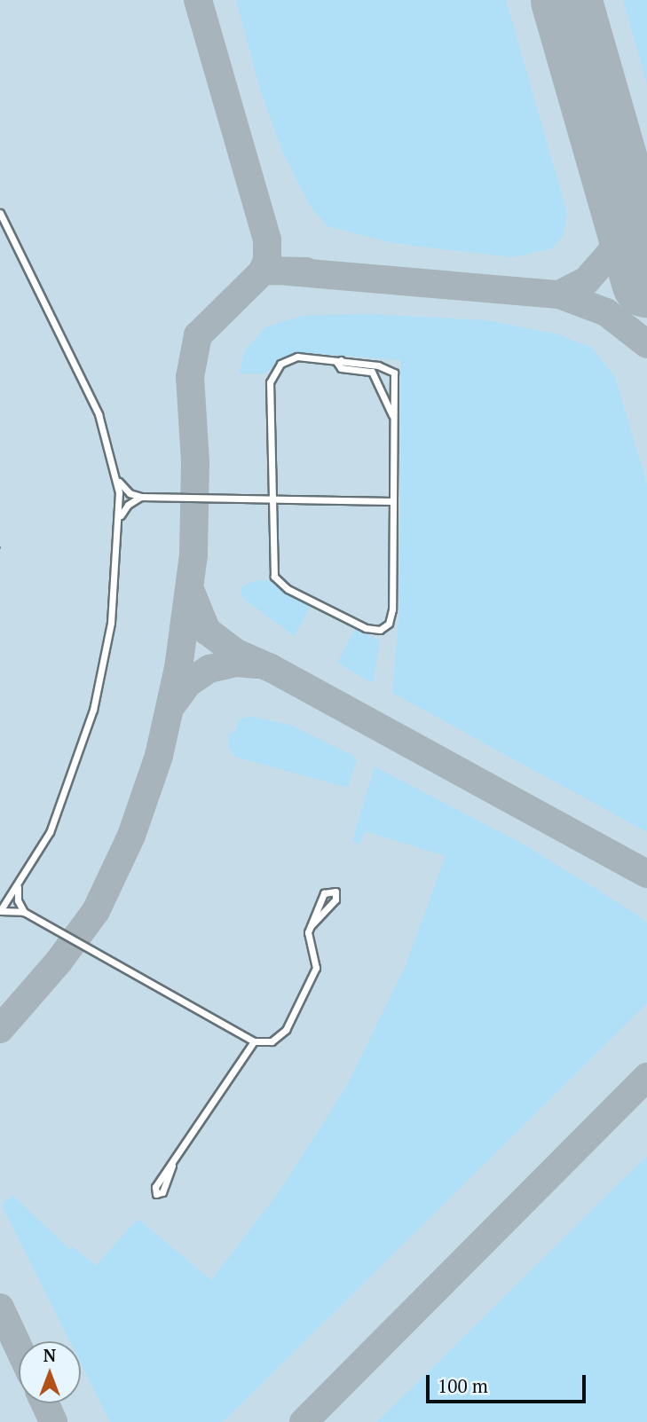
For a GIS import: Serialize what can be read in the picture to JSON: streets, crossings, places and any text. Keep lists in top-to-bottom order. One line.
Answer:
{"scale_bar":"100 m","north":"top"}
